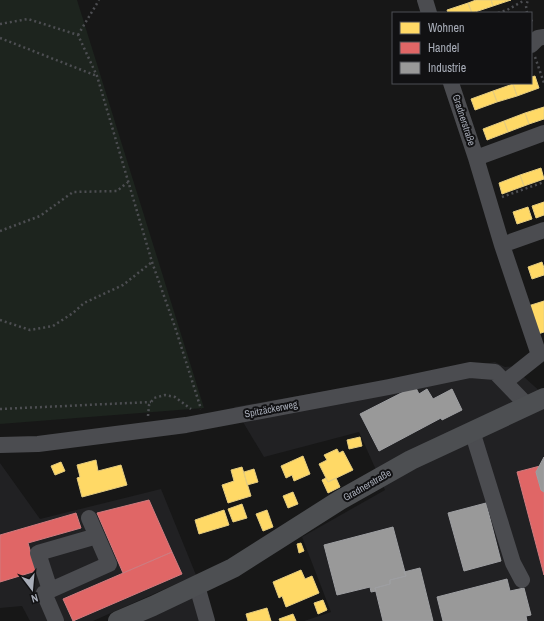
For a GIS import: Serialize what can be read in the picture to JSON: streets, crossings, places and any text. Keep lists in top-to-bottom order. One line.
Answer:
{"streets":{"main road":["Gradnerstraße"],"street":["Spitzäckerweg"]},"crossings":[["Gradnerstraße","Spitzäckerweg"]],"legend":["Wohnen","Handel","Industrie"],"north":"bottom"}
